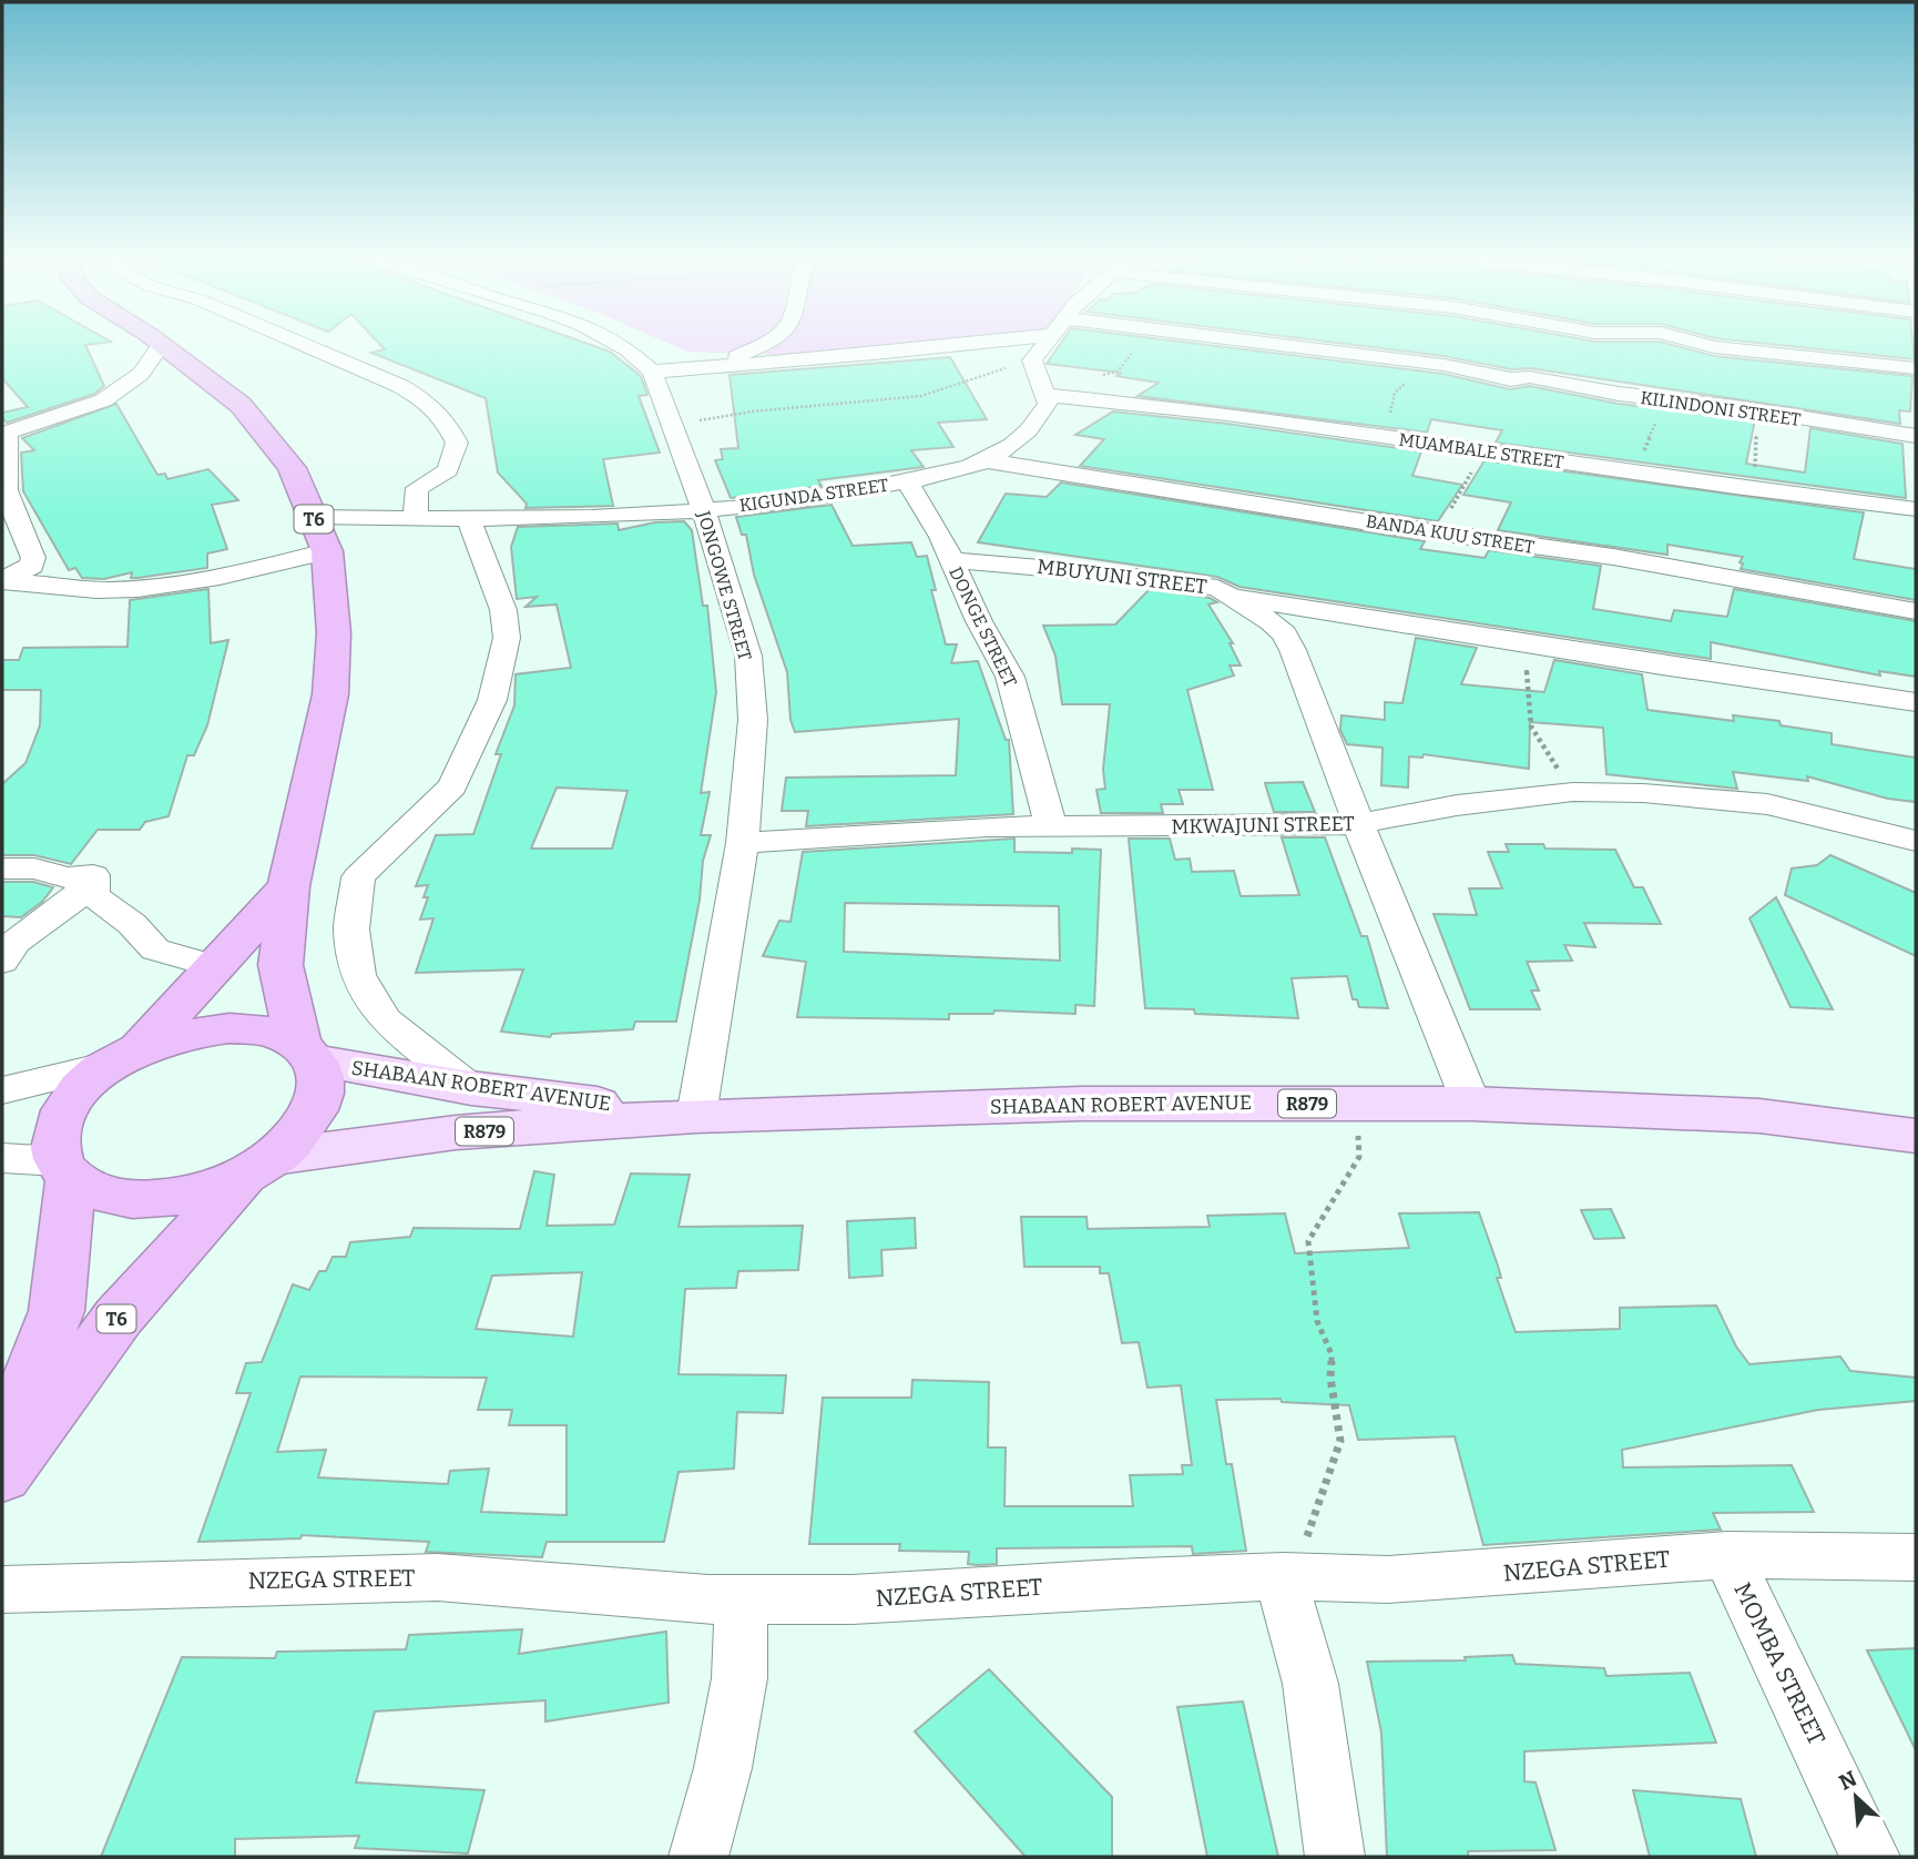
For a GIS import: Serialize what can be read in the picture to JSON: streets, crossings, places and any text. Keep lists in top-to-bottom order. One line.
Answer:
{"streets":{"highway":["T6"],"main road":["SHABAAN ROBERT AVENUE","R879"],"street":["KILINDONI STREET","MUAMBALE STREET","KIGUNDA STREET","BANDA KUU STREET","MBUYUNI STREET","JONGOWE STREET","DONGE STREET","MKWAJUNI STREET","NZEGA STREET","MOMBA STREET"]},"crossings":[["KILINDONI STREET","JONGOWE STREET"],["MUAMBALE STREET","KIGUNDA STREET"],["KIGUNDA STREET","T6"],["KIGUNDA STREET","BANDA KUU STREET"],["KIGUNDA STREET","JONGOWE STREET"],["KIGUNDA STREET","DONGE STREET"],["T6","SHABAAN ROBERT AVENUE"],["MBUYUNI STREET","DONGE STREET"],["MBUYUNI STREET","MKWAJUNI STREET"],["MBUYUNI STREET","SHABAAN ROBERT AVENUE"],["JONGOWE STREET","MKWAJUNI STREET"],["JONGOWE STREET","SHABAAN ROBERT AVENUE"],["DONGE STREET","MKWAJUNI STREET"],["NZEGA STREET","MOMBA STREET"]],"north":"top left"}
